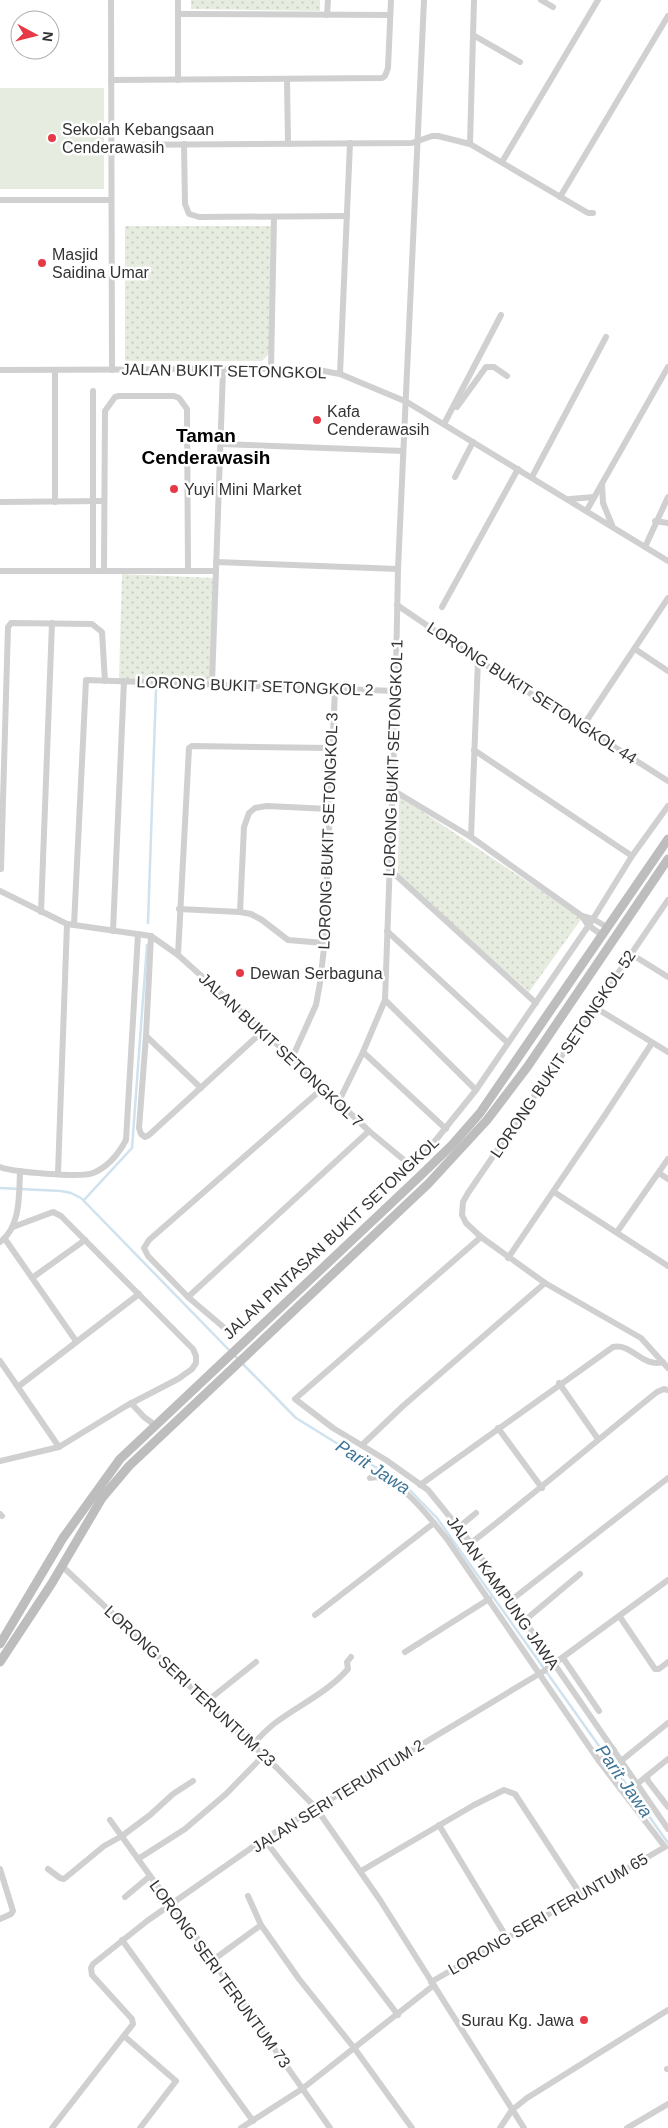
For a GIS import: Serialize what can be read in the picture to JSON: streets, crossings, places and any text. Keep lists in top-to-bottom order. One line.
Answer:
{"streets":{"main road":["JALAN PINTASAN BUKIT SETONGKOL"],"street":["JALAN BUKIT SETONGKOL","LORONG BUKIT SETONGKOL 2","LORONG BUKIT SETONGKOL 44","LORONG BUKIT SETONGKOL 1","LORONG BUKIT SETONGKOL 3","JALAN BUKIT SETONGKOL 7","LORONG BUKIT SETONGKOL 52","JALAN KAMPUNG JAWA","LORONG SERI TERUNTUM 23","JALAN SERI TERUNTUM 2","LORONG SERI TERUNTUM 65","LORONG SERI TERUNTUM 73"]},"crossings":[["JALAN BUKIT SETONGKOL","LORONG BUKIT SETONGKOL 1"],["LORONG BUKIT SETONGKOL 2","LORONG BUKIT SETONGKOL 1"],["LORONG BUKIT SETONGKOL 2","LORONG BUKIT SETONGKOL 3"],["LORONG BUKIT SETONGKOL 44","LORONG BUKIT SETONGKOL 1"],["LORONG BUKIT SETONGKOL 1","JALAN BUKIT SETONGKOL 7"],["LORONG BUKIT SETONGKOL 3","JALAN BUKIT SETONGKOL 7"],["LORONG BUKIT SETONGKOL 52","JALAN KAMPUNG JAWA"],["JALAN PINTASAN BUKIT SETONGKOL","LORONG SERI TERUNTUM 23"],["JALAN KAMPUNG JAWA","JALAN SERI TERUNTUM 2"],["JALAN KAMPUNG JAWA","LORONG SERI TERUNTUM 65"],["LORONG SERI TERUNTUM 23","JALAN SERI TERUNTUM 2"],["LORONG SERI TERUNTUM 23","LORONG SERI TERUNTUM 65"],["JALAN SERI TERUNTUM 2","LORONG SERI TERUNTUM 73"],["LORONG SERI TERUNTUM 65","LORONG SERI TERUNTUM 73"]],"districts":["Taman Cenderawasih"],"water":["Parit Jawa"],"places":["Sekolah Kebangsaan Cenderawasih","Masjid Saidina Umar","Kafa Cenderawasih","Yuyi Mini Market","Dewan Serbaguna","Surau Kg. Jawa"],"north":"right"}
